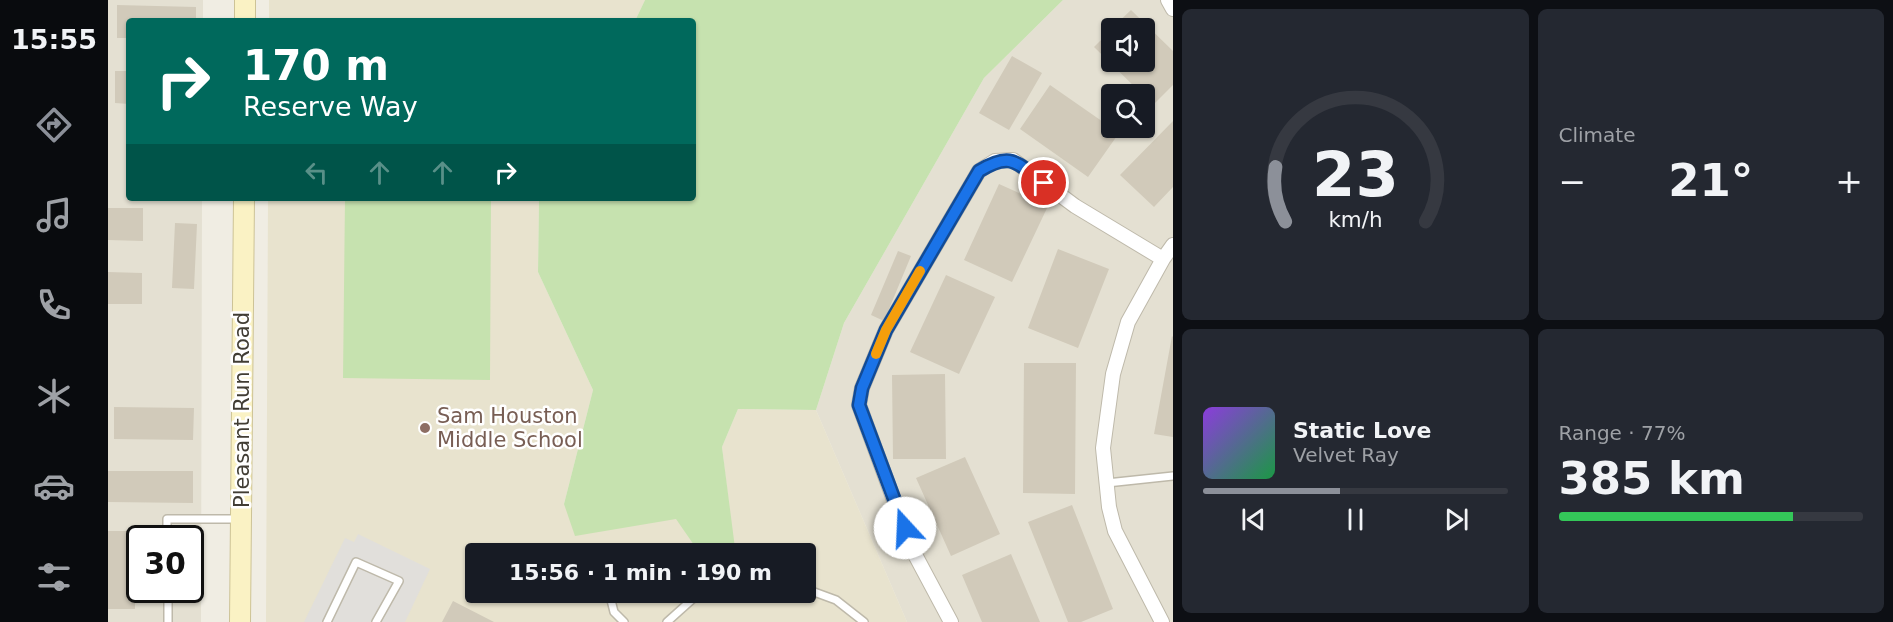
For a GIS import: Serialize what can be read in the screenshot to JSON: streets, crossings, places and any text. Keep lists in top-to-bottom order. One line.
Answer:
{"streets":{"street":["Pleasant Run Road"]},"places":["Sam Houston Middle School"],"page":{"tabs":"15:55","tile":["Climate",["Range · 77%","385 km"]],"turn":["170 m","Reserve Way"],"heat":["−","21°","+"],"song":["Static Love","Velvet Ray"],"limit":"30","trip":"15:56 · 1 min · 190 m","gauge":["23","km/h"]}}
